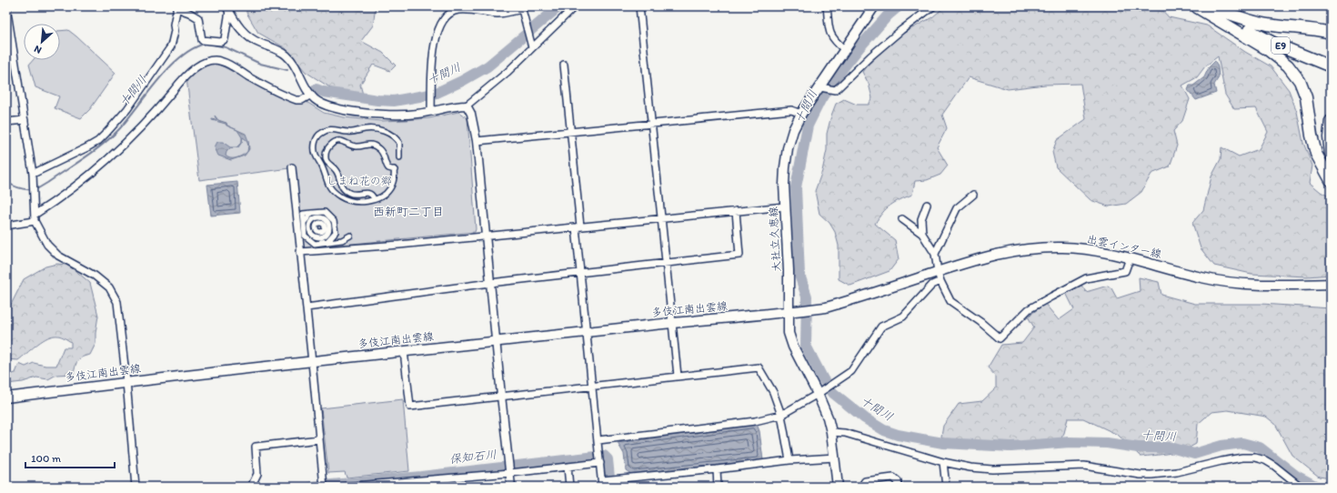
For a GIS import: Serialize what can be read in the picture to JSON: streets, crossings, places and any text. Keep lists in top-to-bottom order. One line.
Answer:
{"streets":{"highway":["E9"],"main road":["大社立久恵線","出雲インター線","多伎江南出雲線"]},"crossings":[["大社立久恵線","出雲インター線"],["大社立久恵線","多伎江南出雲線"],["出雲インター線","多伎江南出雲線"]],"districts":["西新町二丁目"],"water":["十間川","保知石川"],"parks":["しまね花の郷"],"scale_bar":"100 m","north":"bottom left"}
